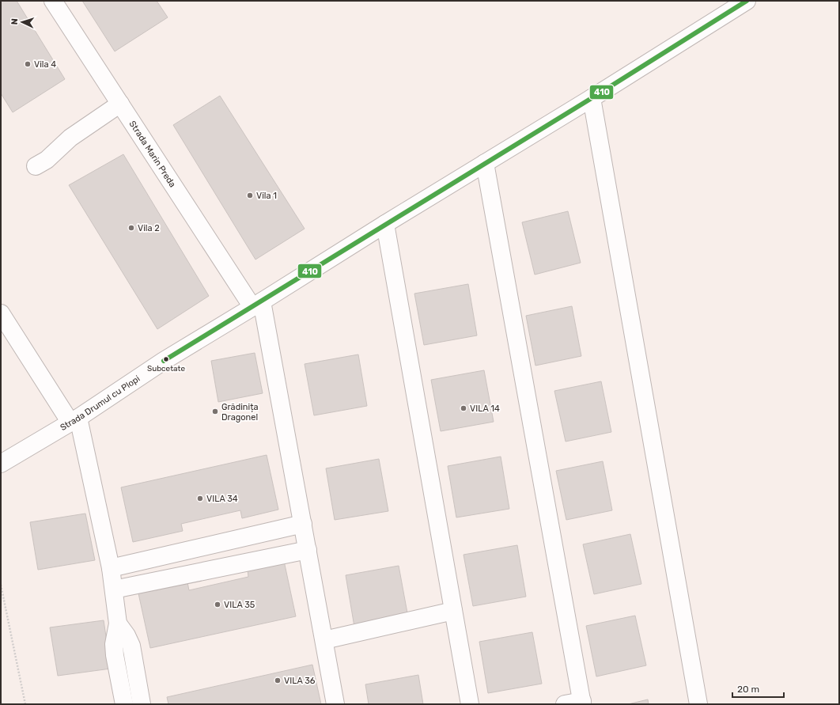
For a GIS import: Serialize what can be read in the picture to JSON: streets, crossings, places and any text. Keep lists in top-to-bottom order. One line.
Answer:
{"streets":{"street":["Strada Marin Preda","Strada Drumul cu Plopi"]},"crossings":[["Strada Marin Preda","Strada Drumul cu Plopi"]],"places":["Vila 4","Vila 1","Vila 2","Subcetate","VILA 14","Grădinița Dragonel","VILA 34","VILA 35","VILA 36"],"lines":["transit line 410"],"scale_bar":"20 m","north":"left"}
